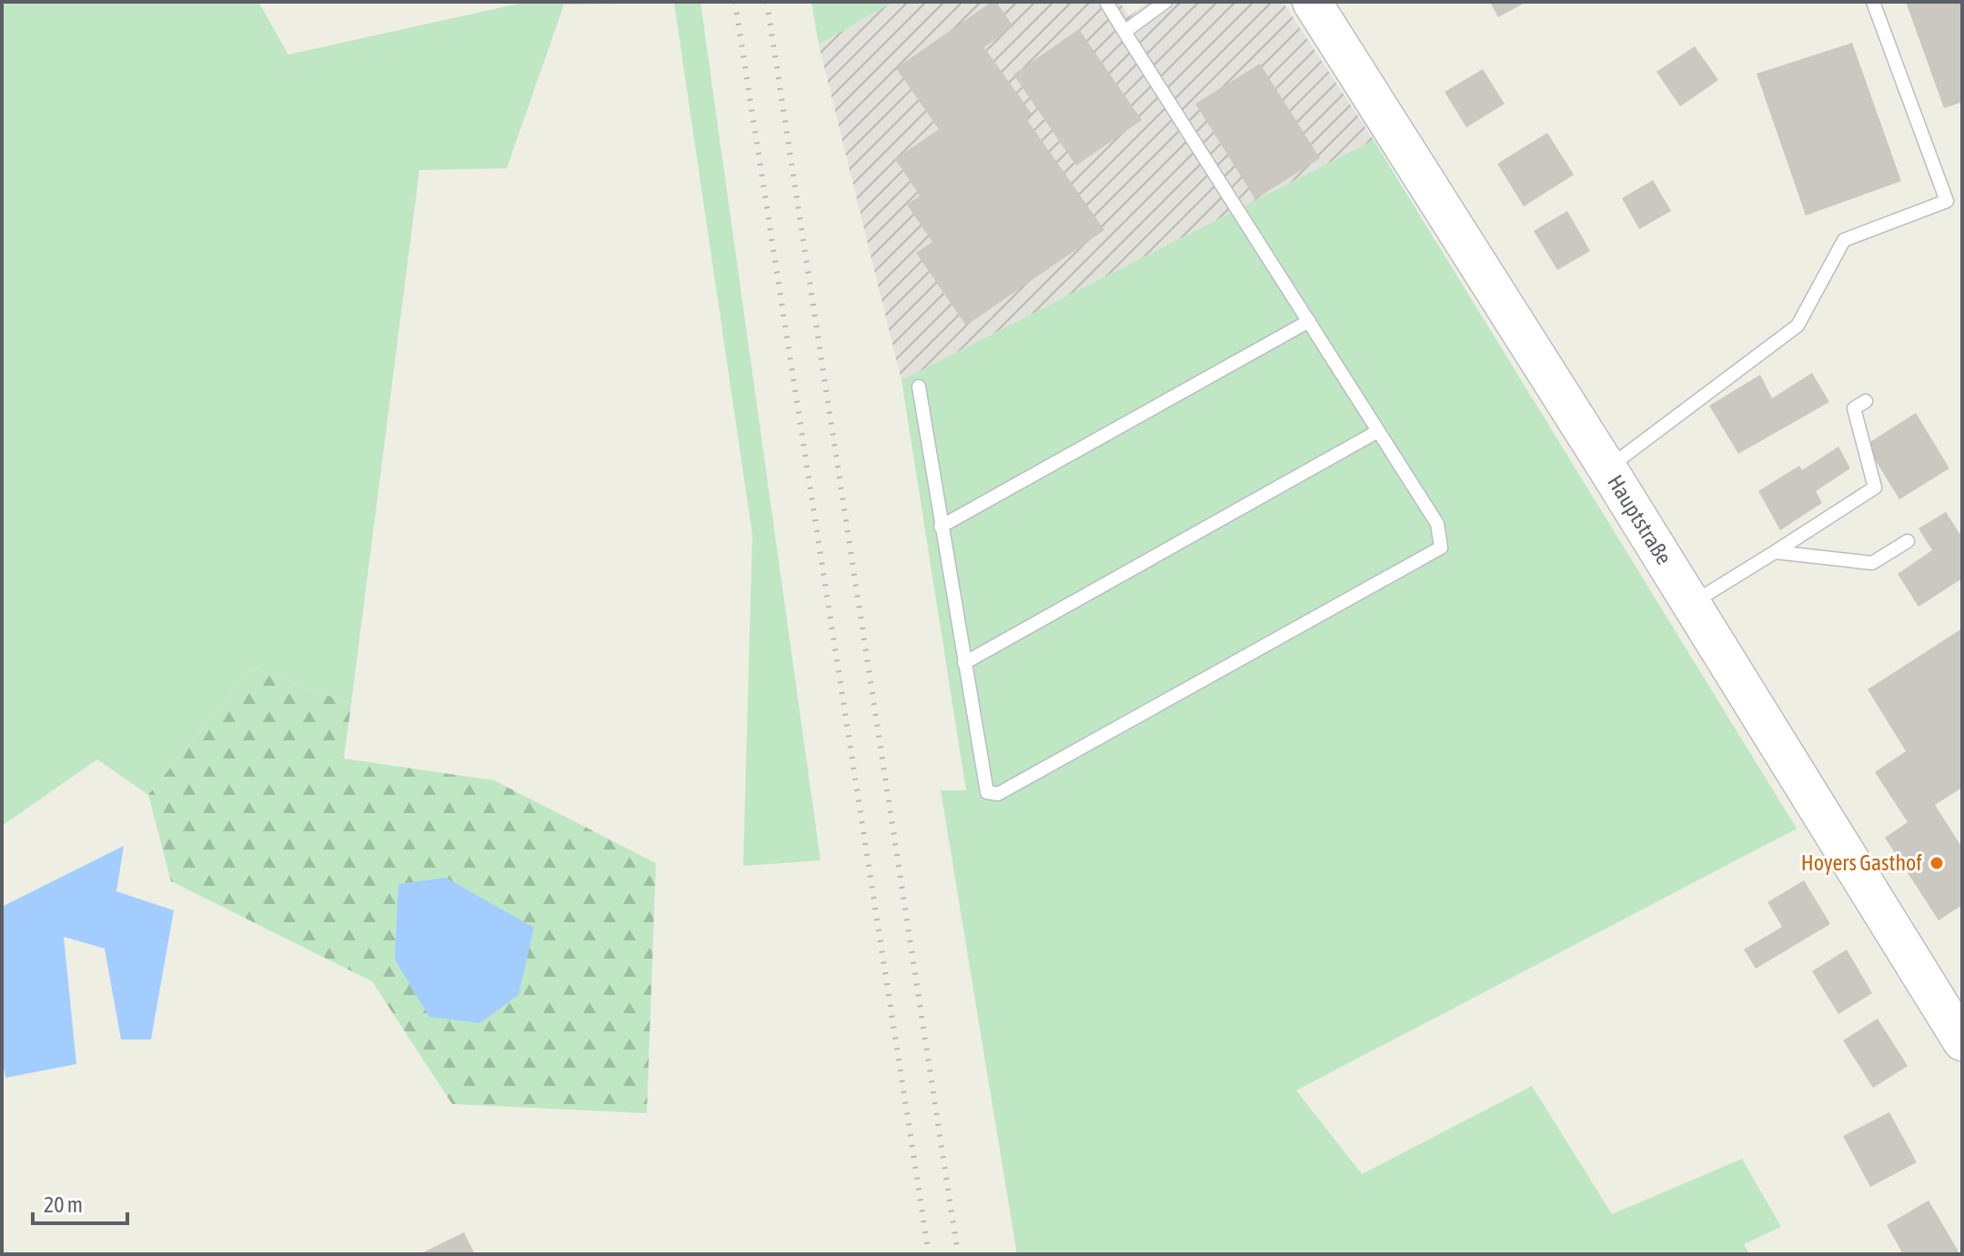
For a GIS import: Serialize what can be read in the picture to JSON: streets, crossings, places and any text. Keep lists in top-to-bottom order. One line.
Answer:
{"streets":{"main road":["Hauptstraße"]},"places":["Hoyers Gasthof"],"scale_bar":"20 m"}
